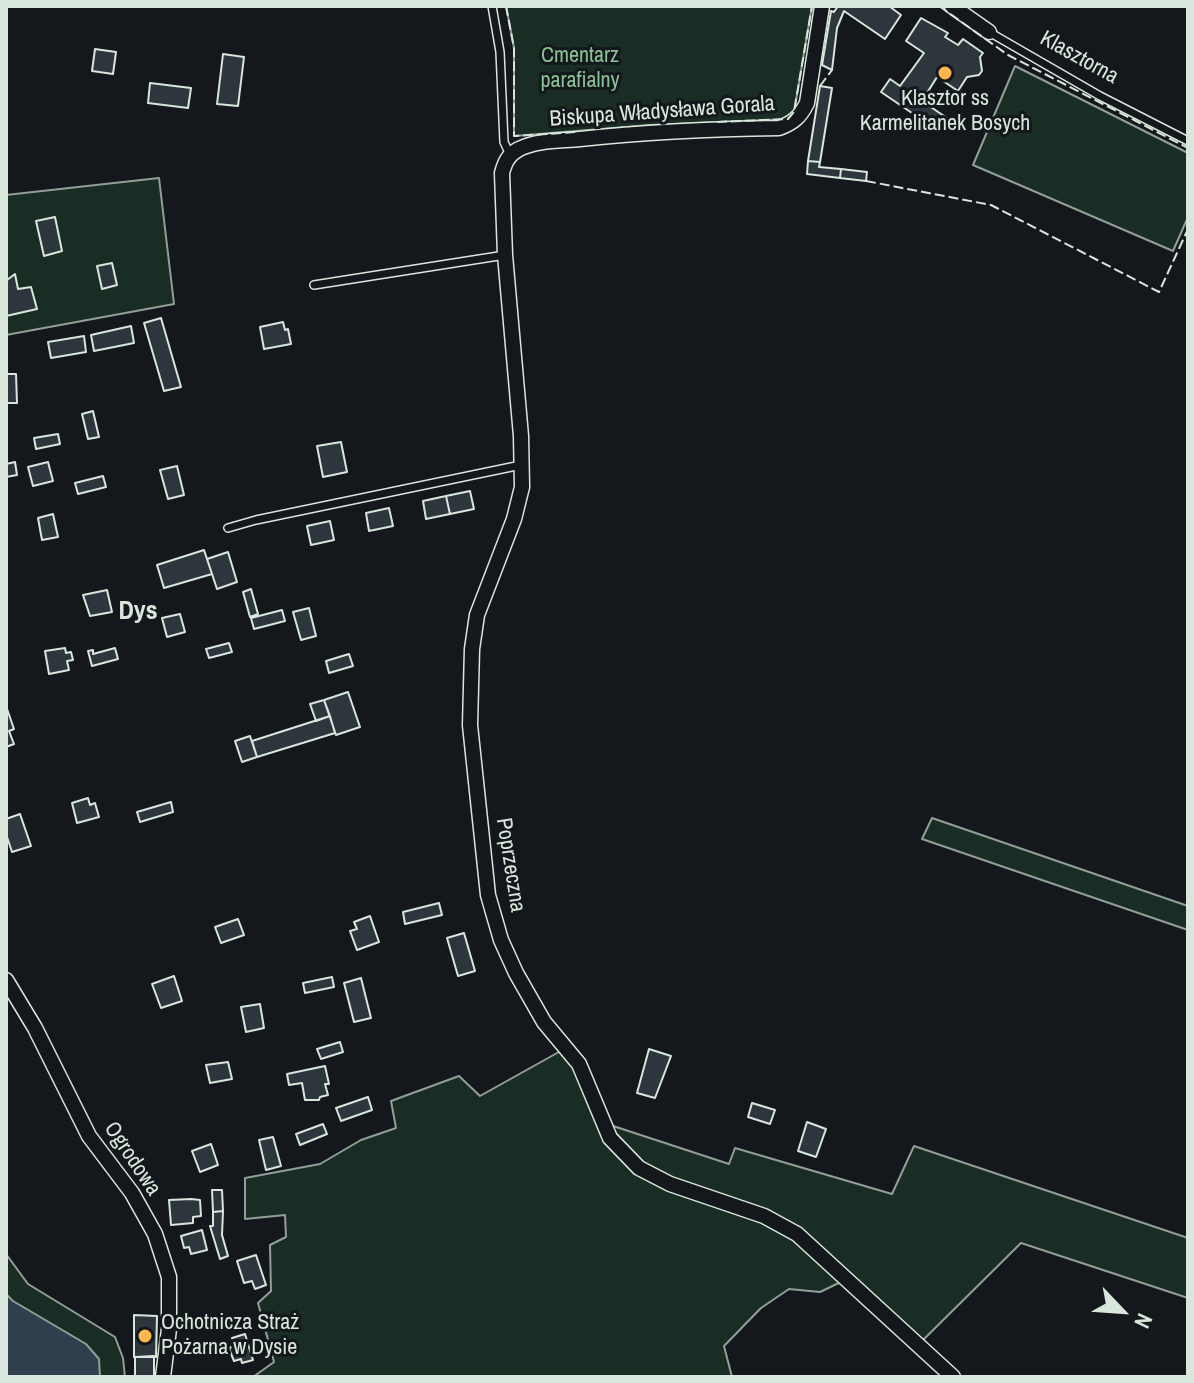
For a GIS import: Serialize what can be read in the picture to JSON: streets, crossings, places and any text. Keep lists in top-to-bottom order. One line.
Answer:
{"streets":{"street":["Klasztorna","Biskupa Władysława Gorala","Poprzeczna","Ogrodowa"]},"crossings":[["Biskupa Władysława Gorala","Poprzeczna"]],"districts":["Dys"],"parks":["Cmentarz parafialny"],"places":["Klasztor ss Karmelitanek Bosych","Ochotnicza Straż Pożarna w Dysie"],"north":"bottom right"}
